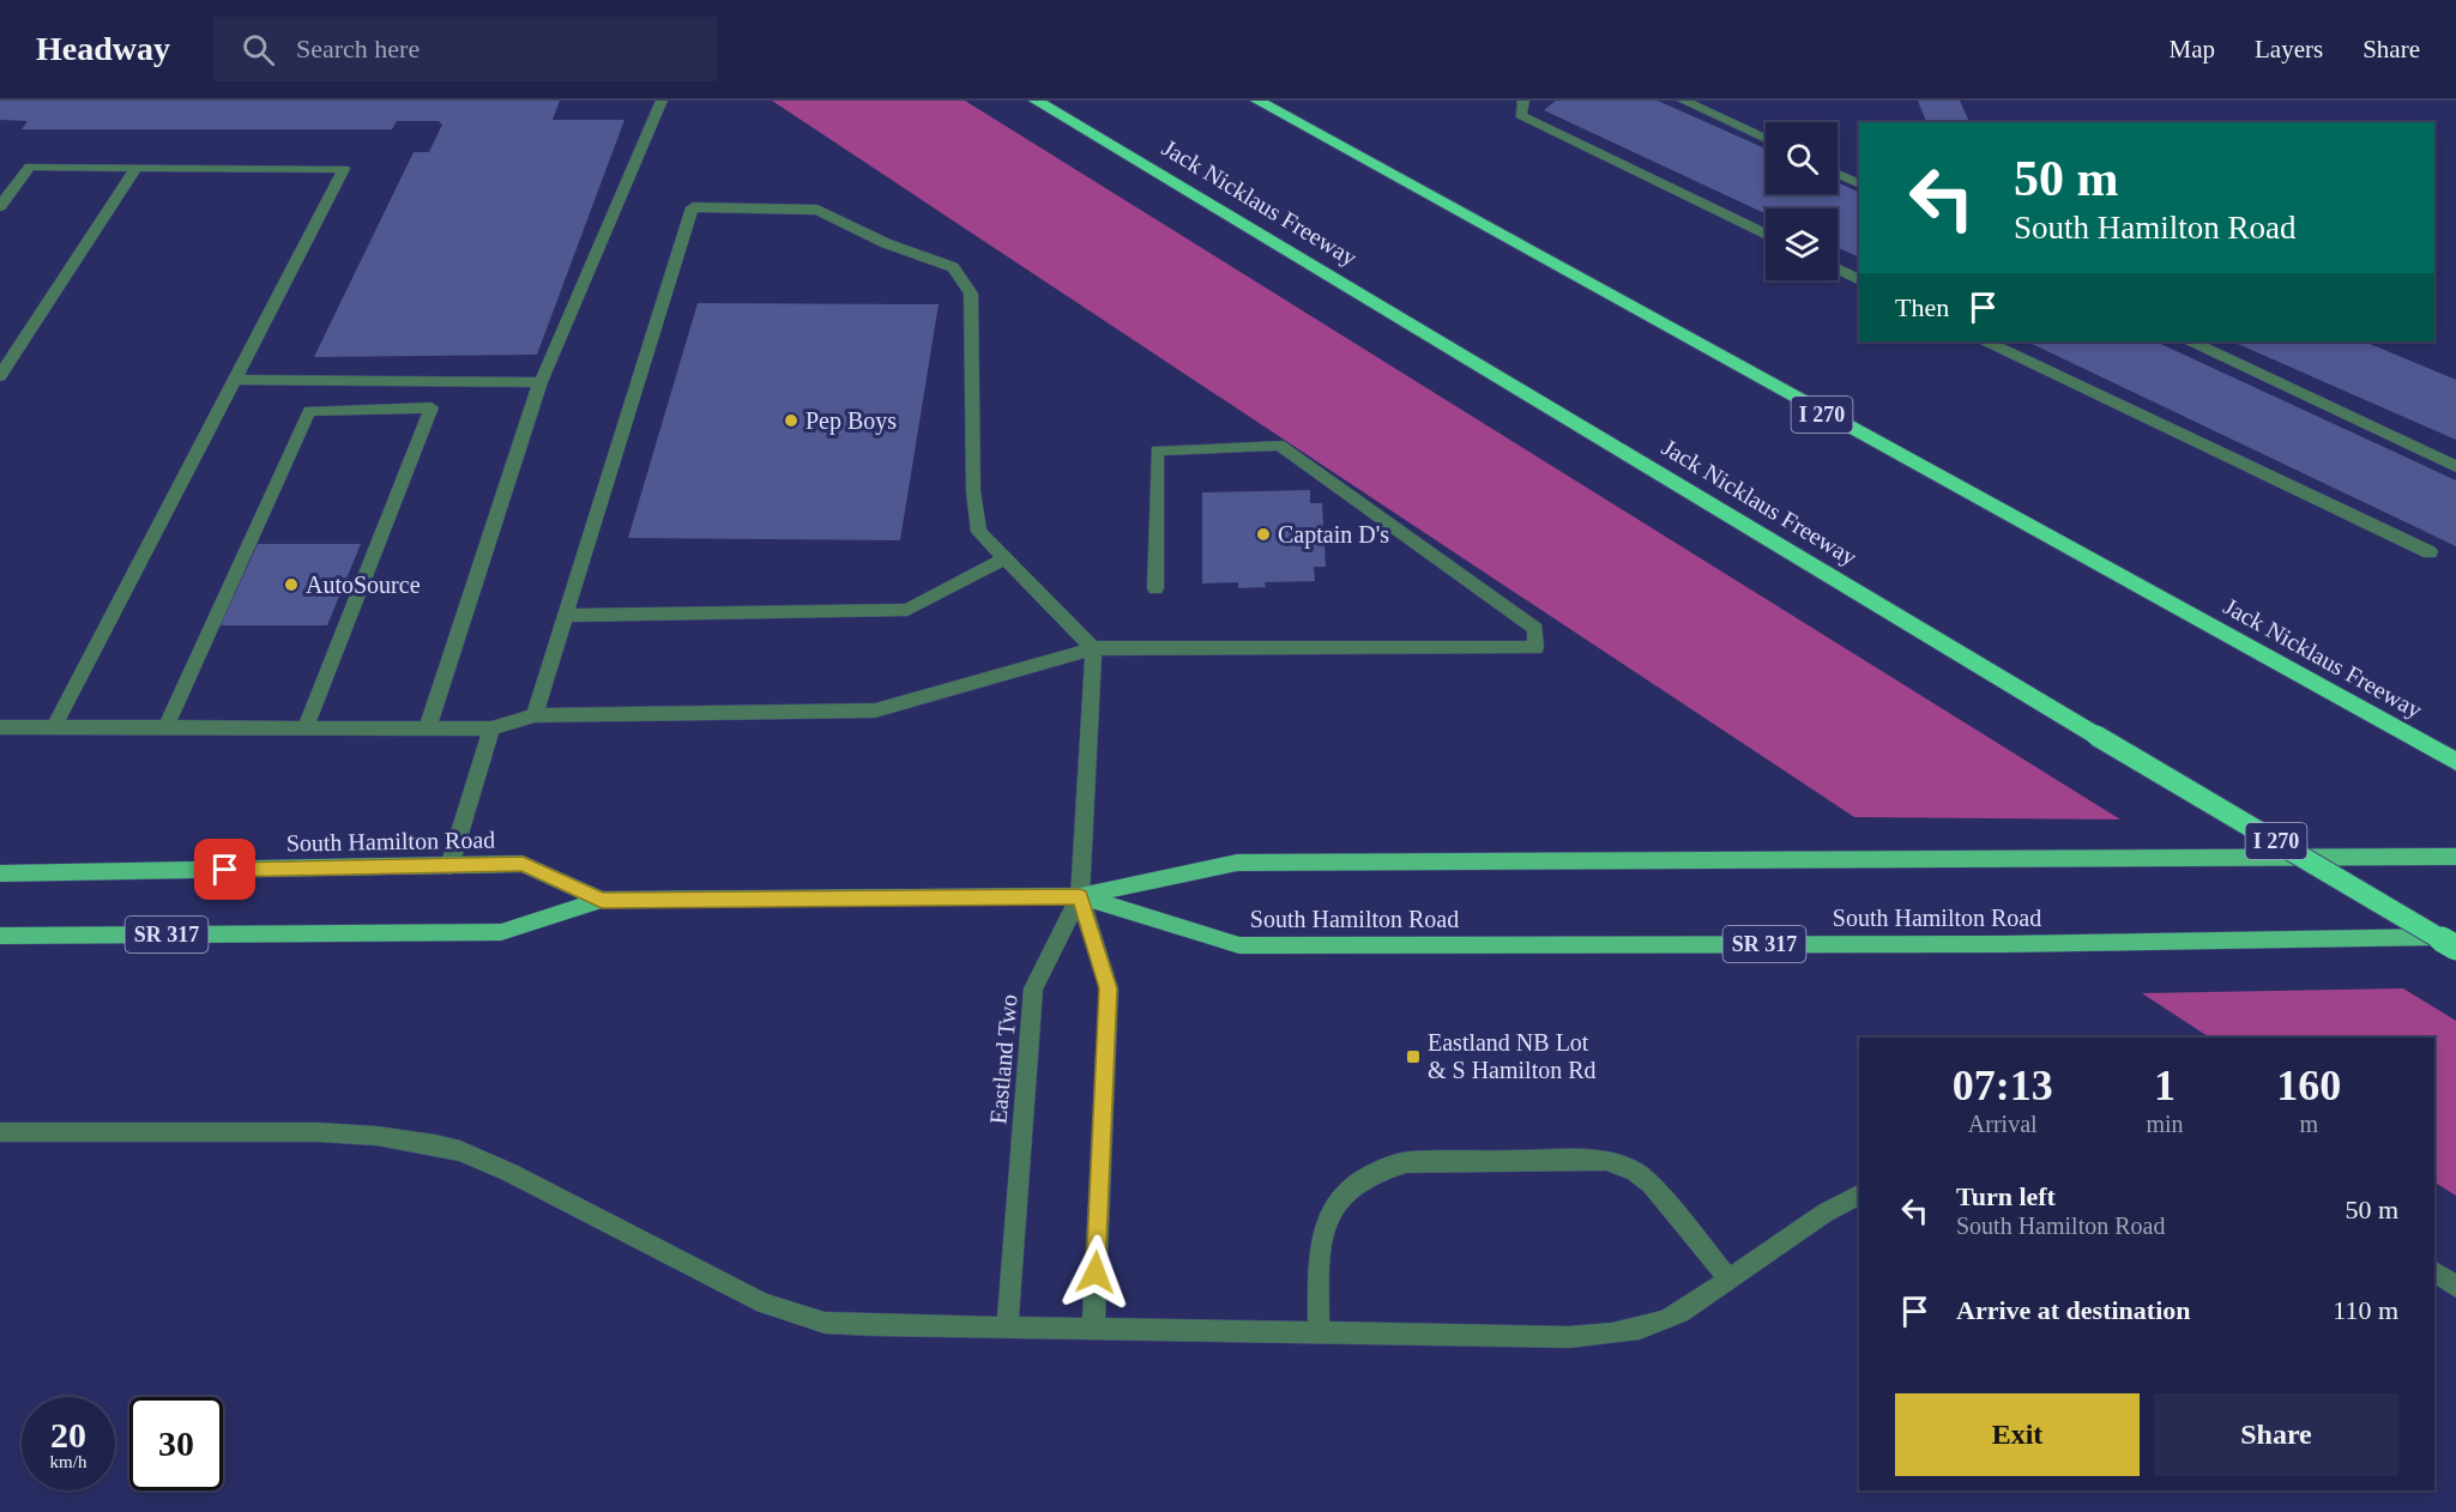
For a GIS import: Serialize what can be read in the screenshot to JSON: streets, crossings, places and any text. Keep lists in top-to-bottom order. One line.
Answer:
{"streets":{"highway":["Jack Nicklaus Freeway","I 270"],"main road":["South Hamilton Road","SR 317"],"street":["Eastland Two"]},"crossings":[["South Hamilton Road","Eastland Two"]],"places":{"other":["Pep Boys","Captain D's","AutoSource"],"transit":["Eastland NB Lot & S Hamilton Rd"]},"page":{"header":"Headway","search":"Search here","nav":["Map","Layers","Share"],"turn":["50 m","South Hamilton Road"],"then":"Then","eta":["07:13","Arrival","1","min","160","m"],"list":[{"name":"Turn left","note":"South Hamilton Road","value":"50 m"},{"name":"Arrive at destination","value":"110 m"}],"buttons":["Exit","Share"],"speed":"20 km/h","limit":"30"}}
